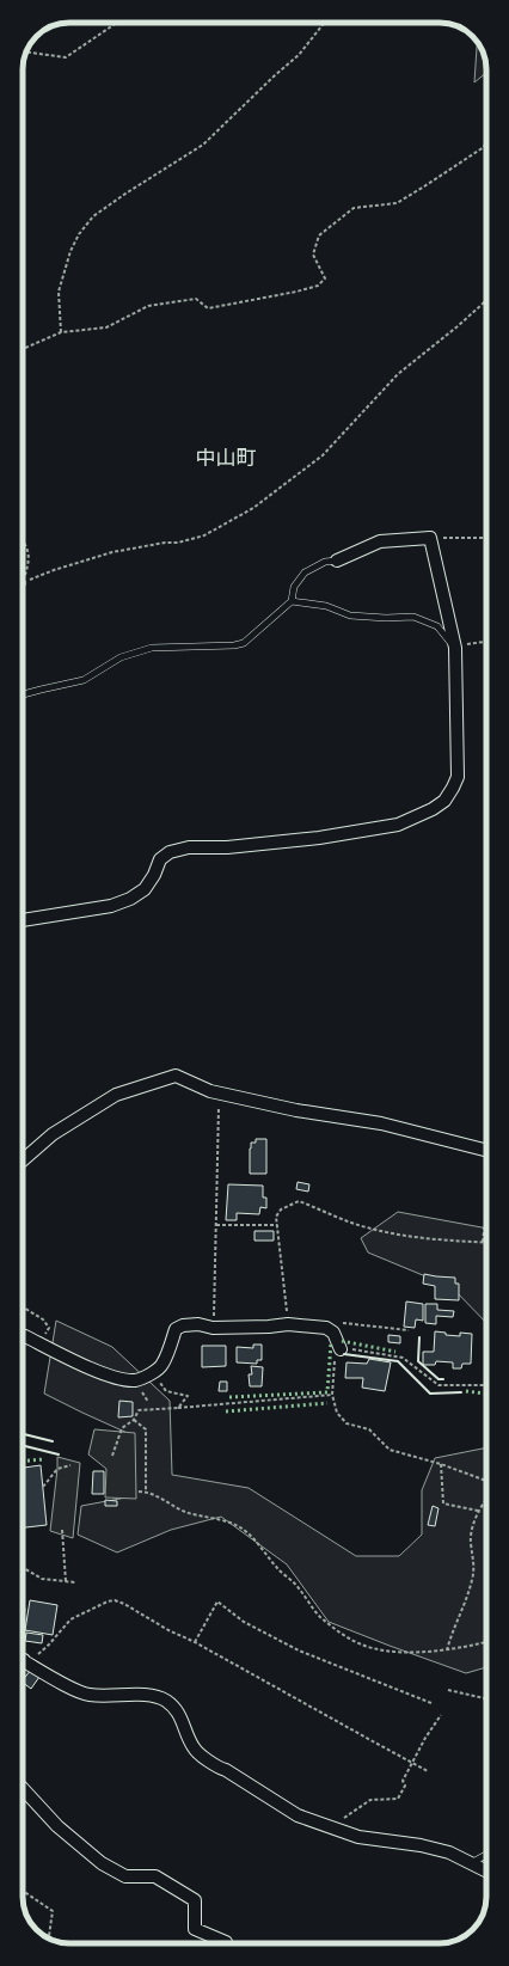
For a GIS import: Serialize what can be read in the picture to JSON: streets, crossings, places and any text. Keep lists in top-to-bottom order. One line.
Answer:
{"districts":["中山町"]}
